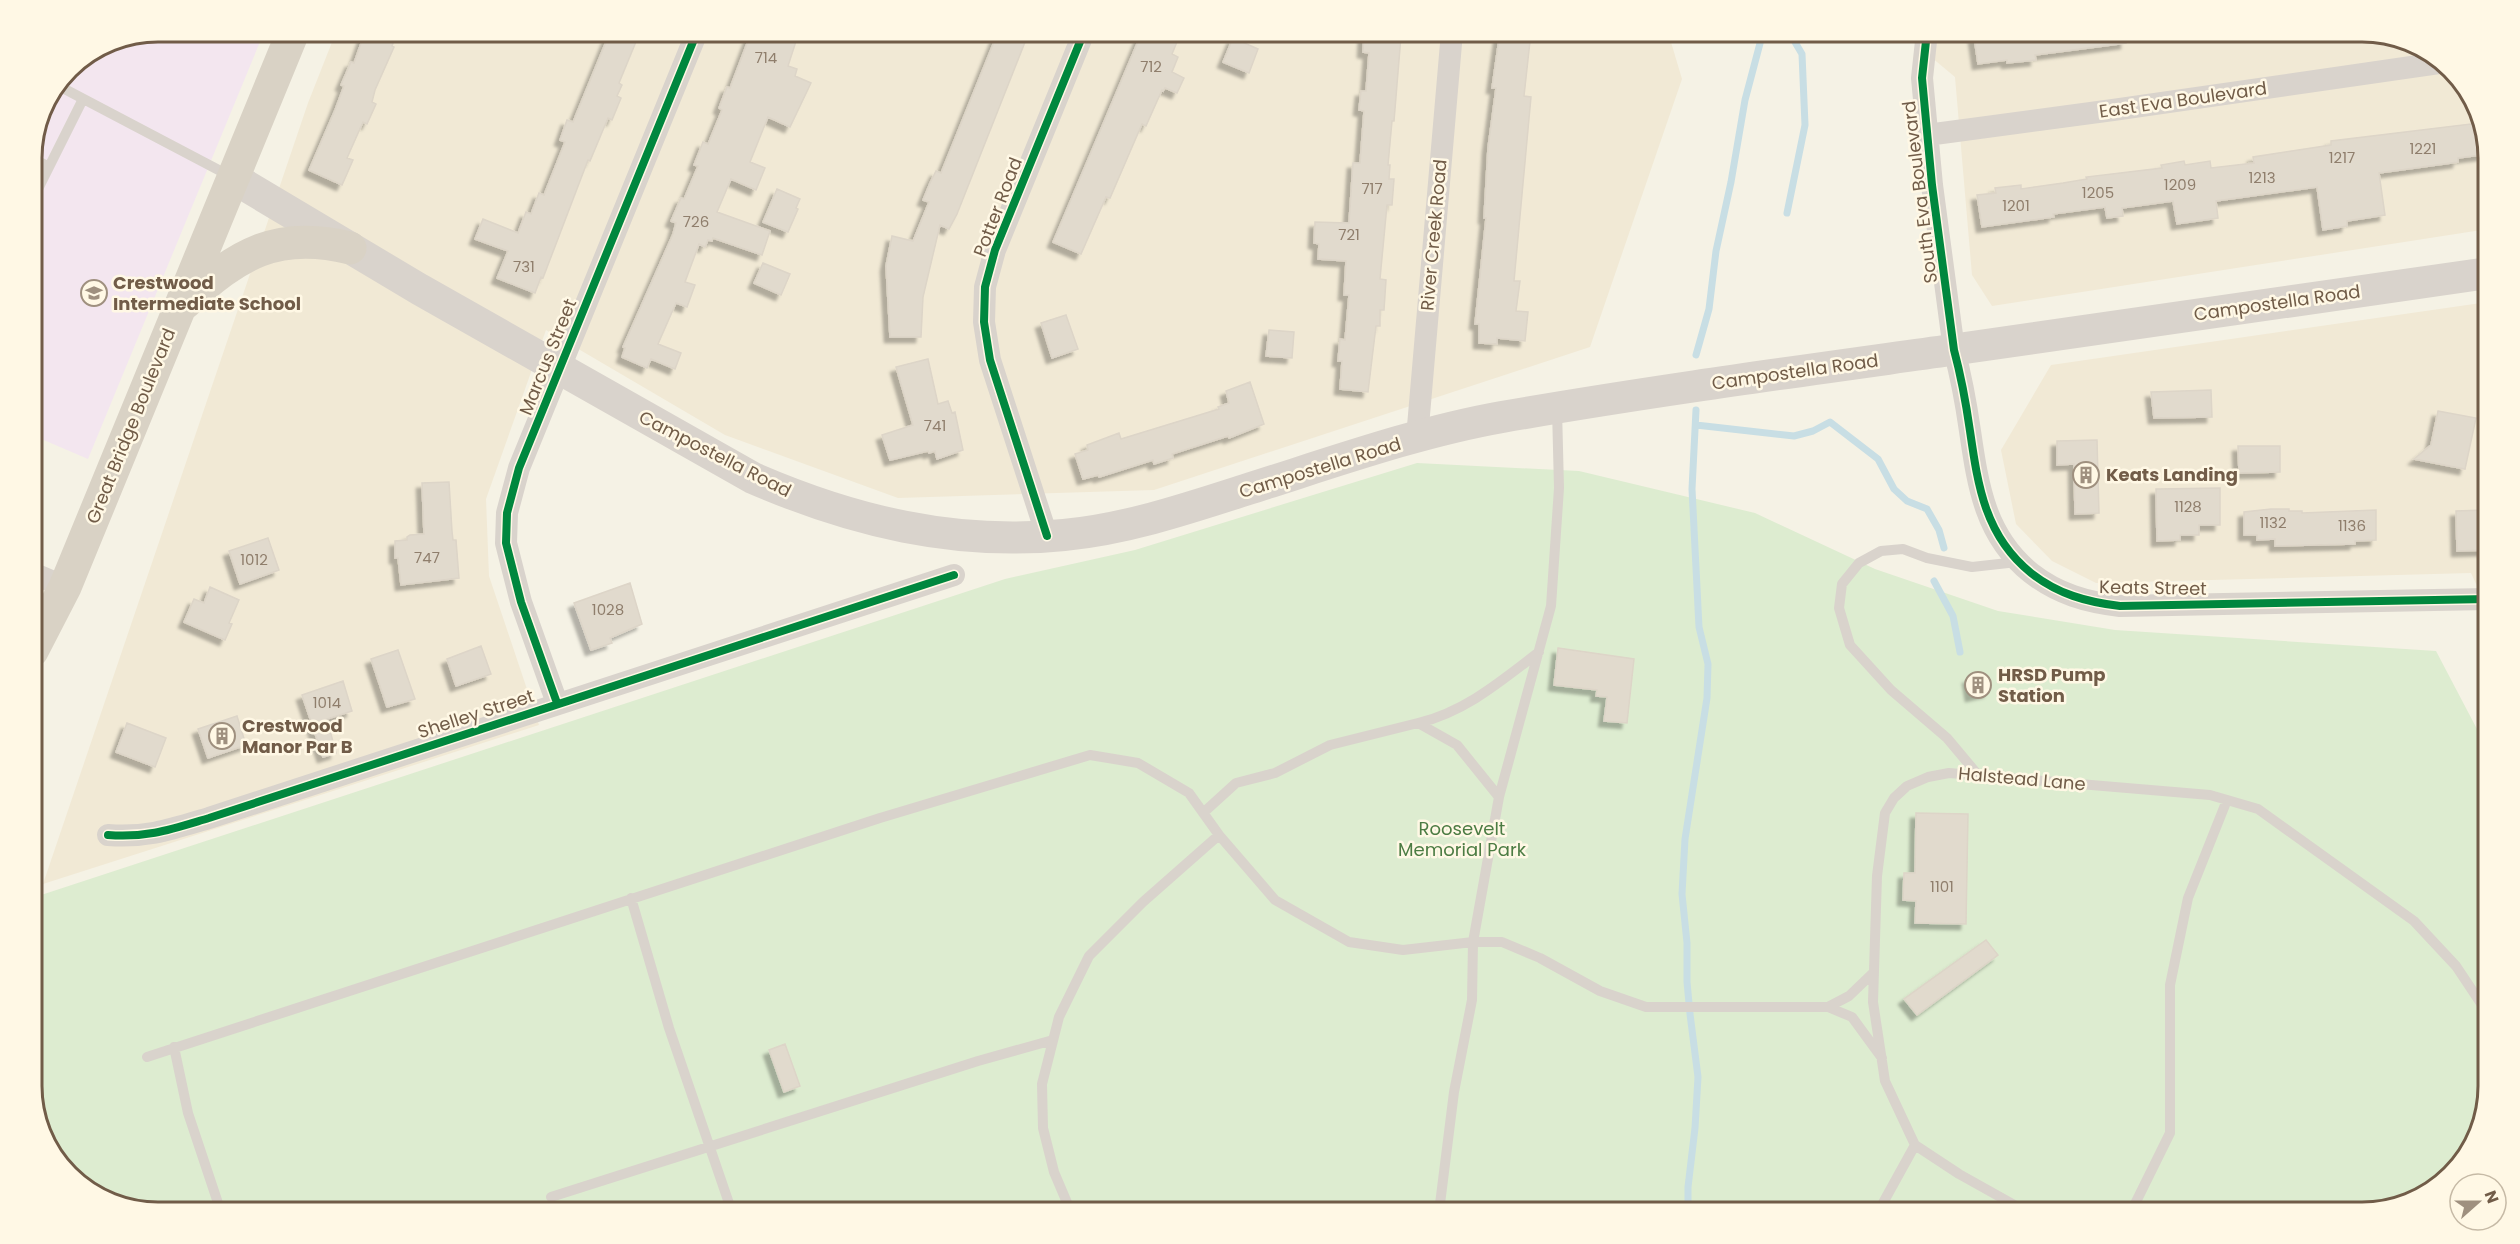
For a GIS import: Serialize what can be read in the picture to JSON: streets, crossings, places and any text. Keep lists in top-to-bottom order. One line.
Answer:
{"streets":{"main road":["Campostella Road","Great Bridge Boulevard"],"street":["East Eva Boulevard","South Eva Boulevard","Potter Road","River Creek Road","Marcus Street","Keats Street","Shelley Street"],"lane":["Halstead Lane"]},"crossings":[["East Eva Boulevard","South Eva Boulevard"],["South Eva Boulevard","Campostella Road"],["South Eva Boulevard","Keats Street"],["Potter Road","Campostella Road"],["River Creek Road","Campostella Road"],["Campostella Road","Marcus Street"],["Campostella Road","Great Bridge Boulevard"],["Campostella Road","Keats Street"],["Marcus Street","Shelley Street"]],"parks":["Roosevelt Memorial Park"],"places":{"school or university":["Crestwood Intermediate School"],"building":["Keats Landing","HRSD Pump Station","Crestwood Manor Par B"]},"house_numbers":["714","712","1221","1217","1213","1209","717","1205","1201","726","721","731","741","1128","1132","1136","747","1012","1028","1014","1101"],"north":"right"}
